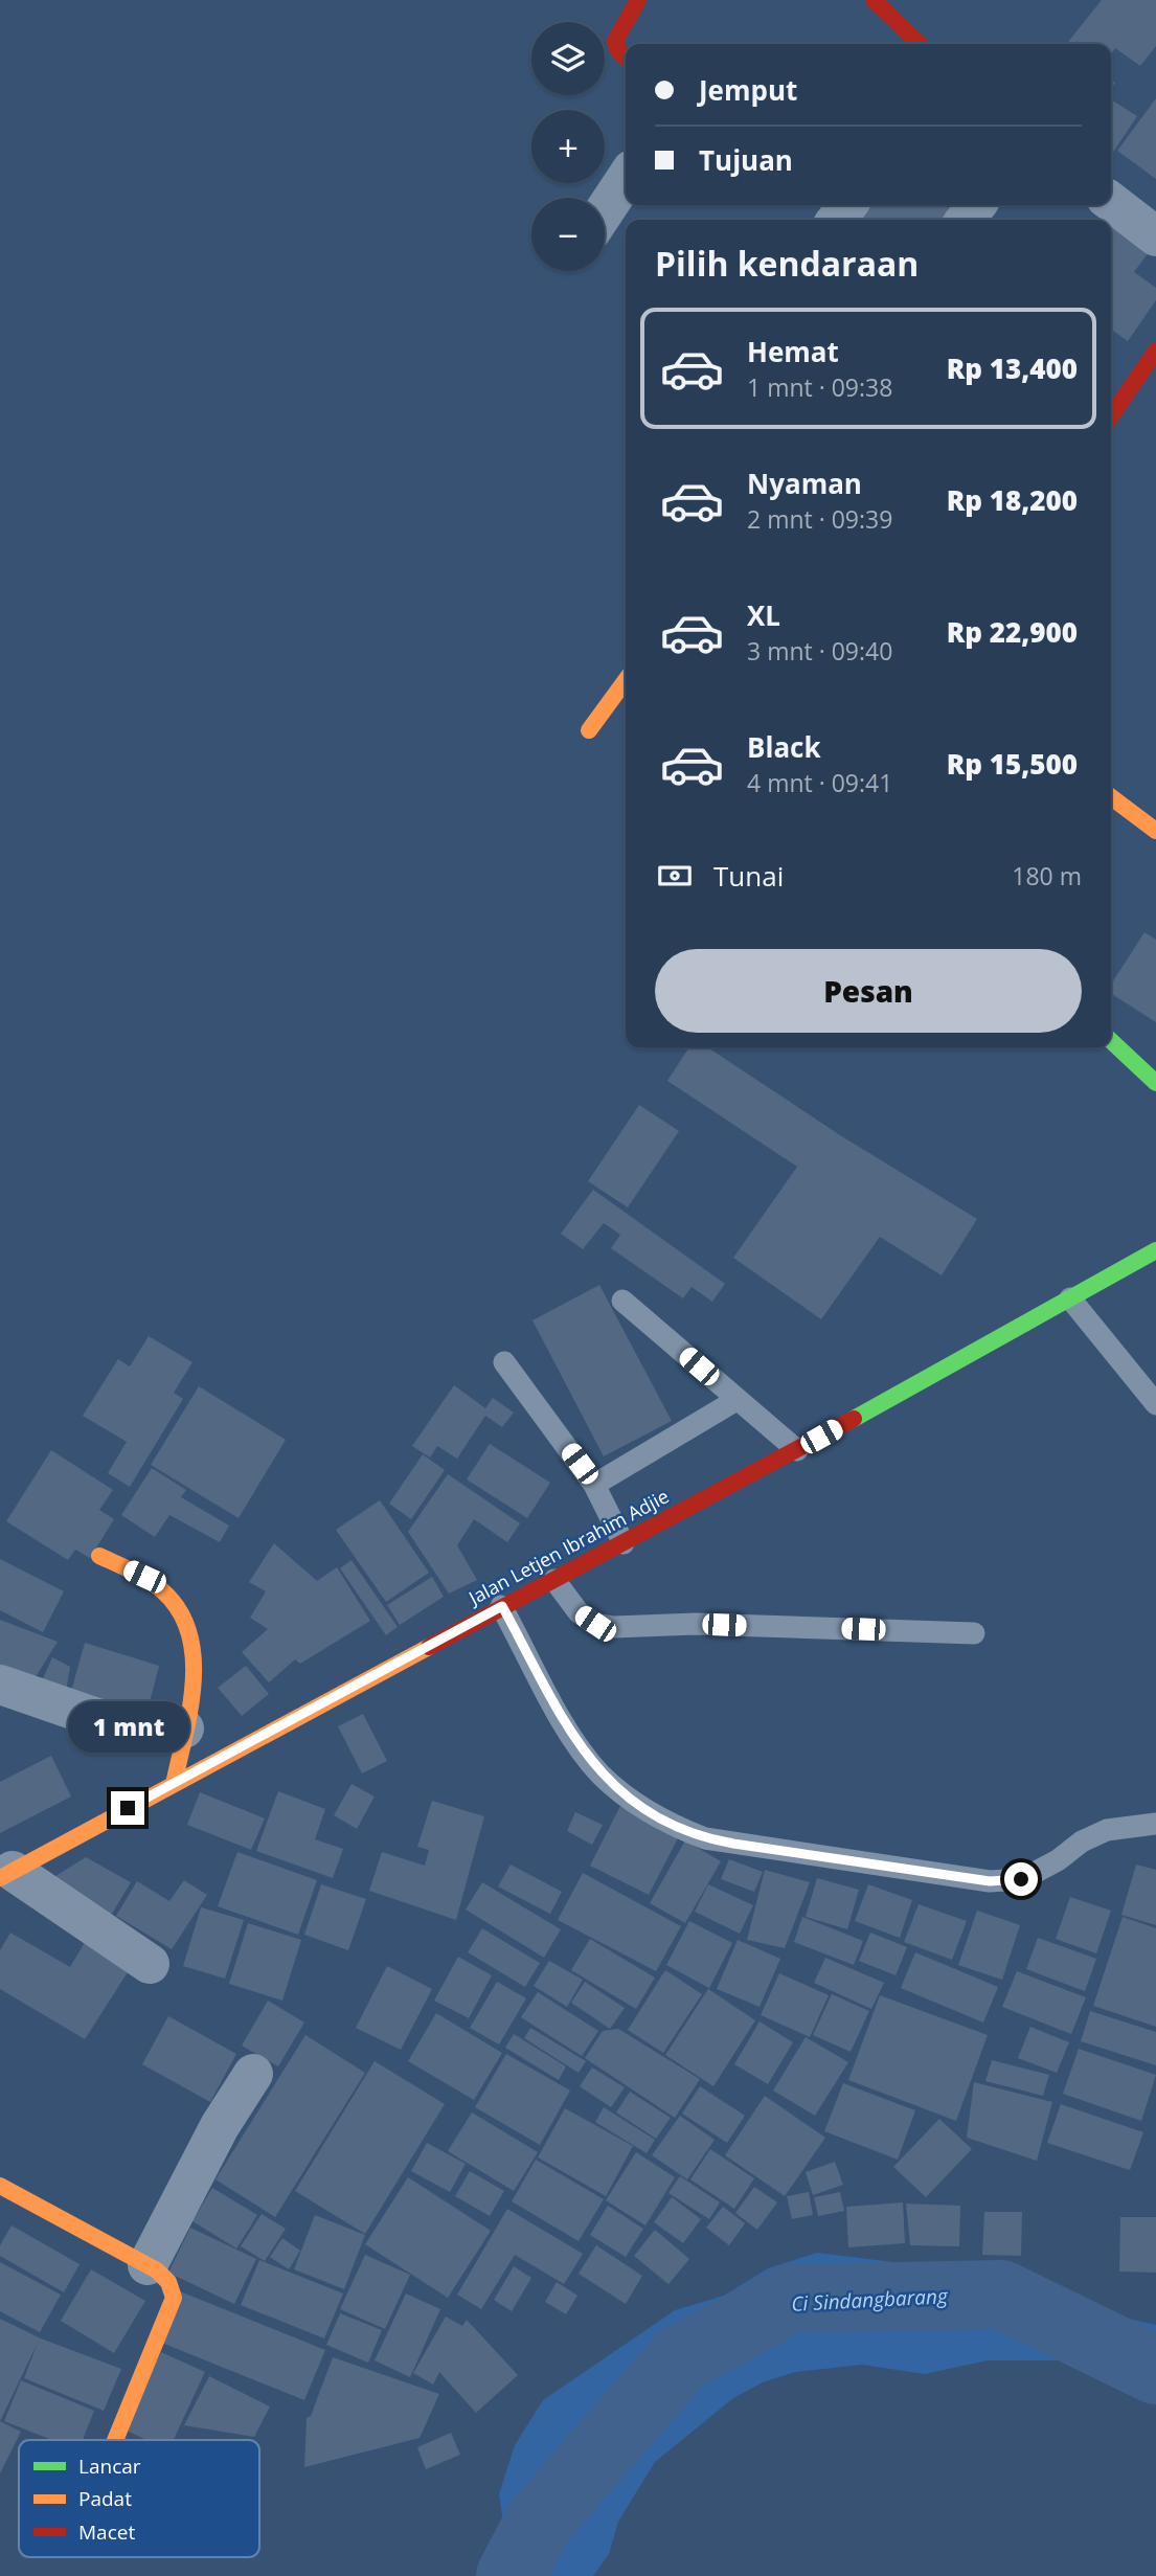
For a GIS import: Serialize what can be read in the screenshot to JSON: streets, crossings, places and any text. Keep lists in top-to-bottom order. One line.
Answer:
{"streets":{"main road":["Jalan Letjen Ibrahim Adjie"]},"water":["Ci Sindangbarang"],"legend":["Lancar","Padat","Macet"],"page":{"map_buttons":["+","−"],"banner":["Jemput","Tujuan"],"heading":"Pilih kendaraan","list":[{"name":"Hemat","note":"1 mnt · 09:38","value":"Rp 13,400"},{"name":"Nyaman","note":"2 mnt · 09:39","value":"Rp 18,200"},{"name":"XL","note":"3 mnt · 09:40","value":"Rp 22,900"},{"name":"Black","note":"4 mnt · 09:41","value":"Rp 15,500"}],"pay":["Tunai","180 m"],"buttons":"Pesan","bubble":"1 mnt"}}
